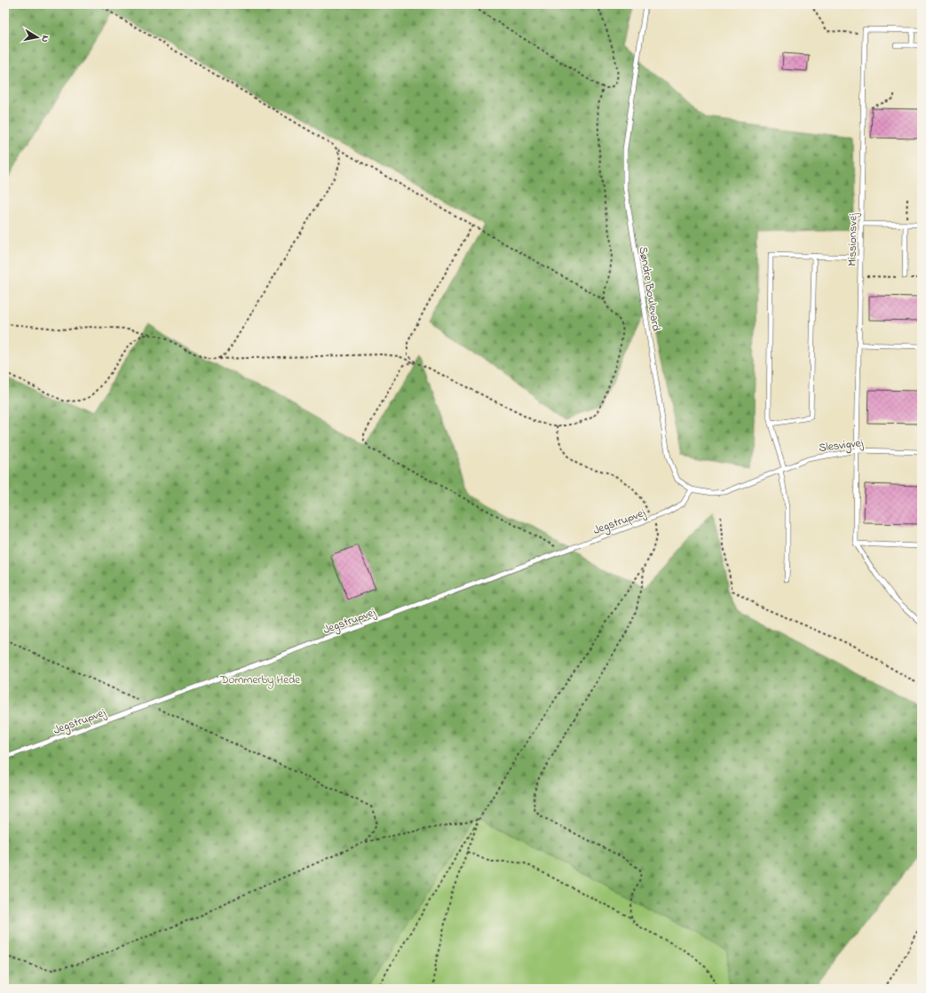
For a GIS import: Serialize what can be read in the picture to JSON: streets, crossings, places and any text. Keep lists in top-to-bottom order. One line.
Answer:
{"streets":{"lane":["Missionsvej","Søndre Boulevard","Slesvigvej","Jegstrupvej"]},"crossings":[["Missionsvej","Slesvigvej"],["Søndre Boulevard","Slesvigvej"],["Søndre Boulevard","Jegstrupvej"]],"parks":["Dommerby Hede"],"north":"right"}
